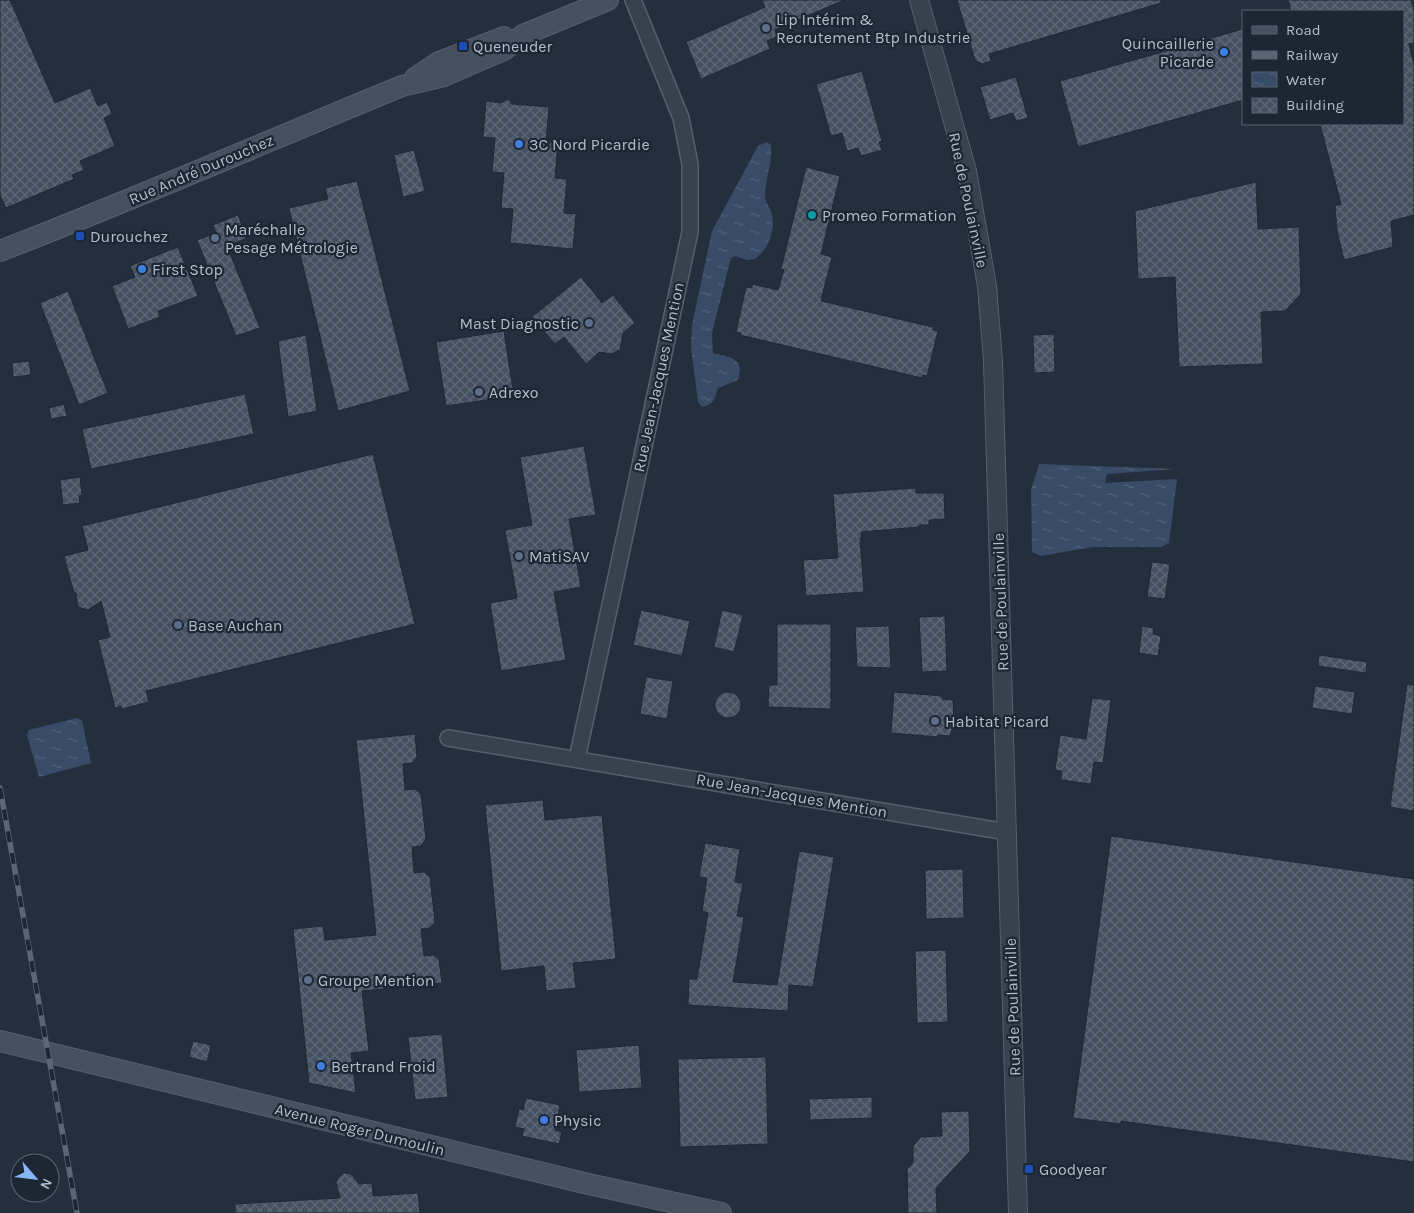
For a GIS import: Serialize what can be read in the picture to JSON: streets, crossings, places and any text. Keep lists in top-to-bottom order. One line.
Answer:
{"streets":{"main road":["Rue André Durouchez","Avenue Roger Dumoulin"],"street":["Rue de Poulainville","Rue Jean-Jacques Mention"]},"crossings":[["Rue de Poulainville","Rue Jean-Jacques Mention"]],"places":{"other":["Lip Intérim & Recrutement Btp Industrie","Quincaillerie Picarde","3C Nord Picardie","Promeo Formation","Maréchalle Pesage Métrologie","First Stop","Mast Diagnostic","Adrexo","MatiSAV","Base Auchan","Habitat Picard","Groupe Mention","Bertrand Froid","Physic"],"transit":["Queneuder","Durouchez","Goodyear"]},"legend":["Road","Railway","Water","Building"],"north":"bottom right"}
